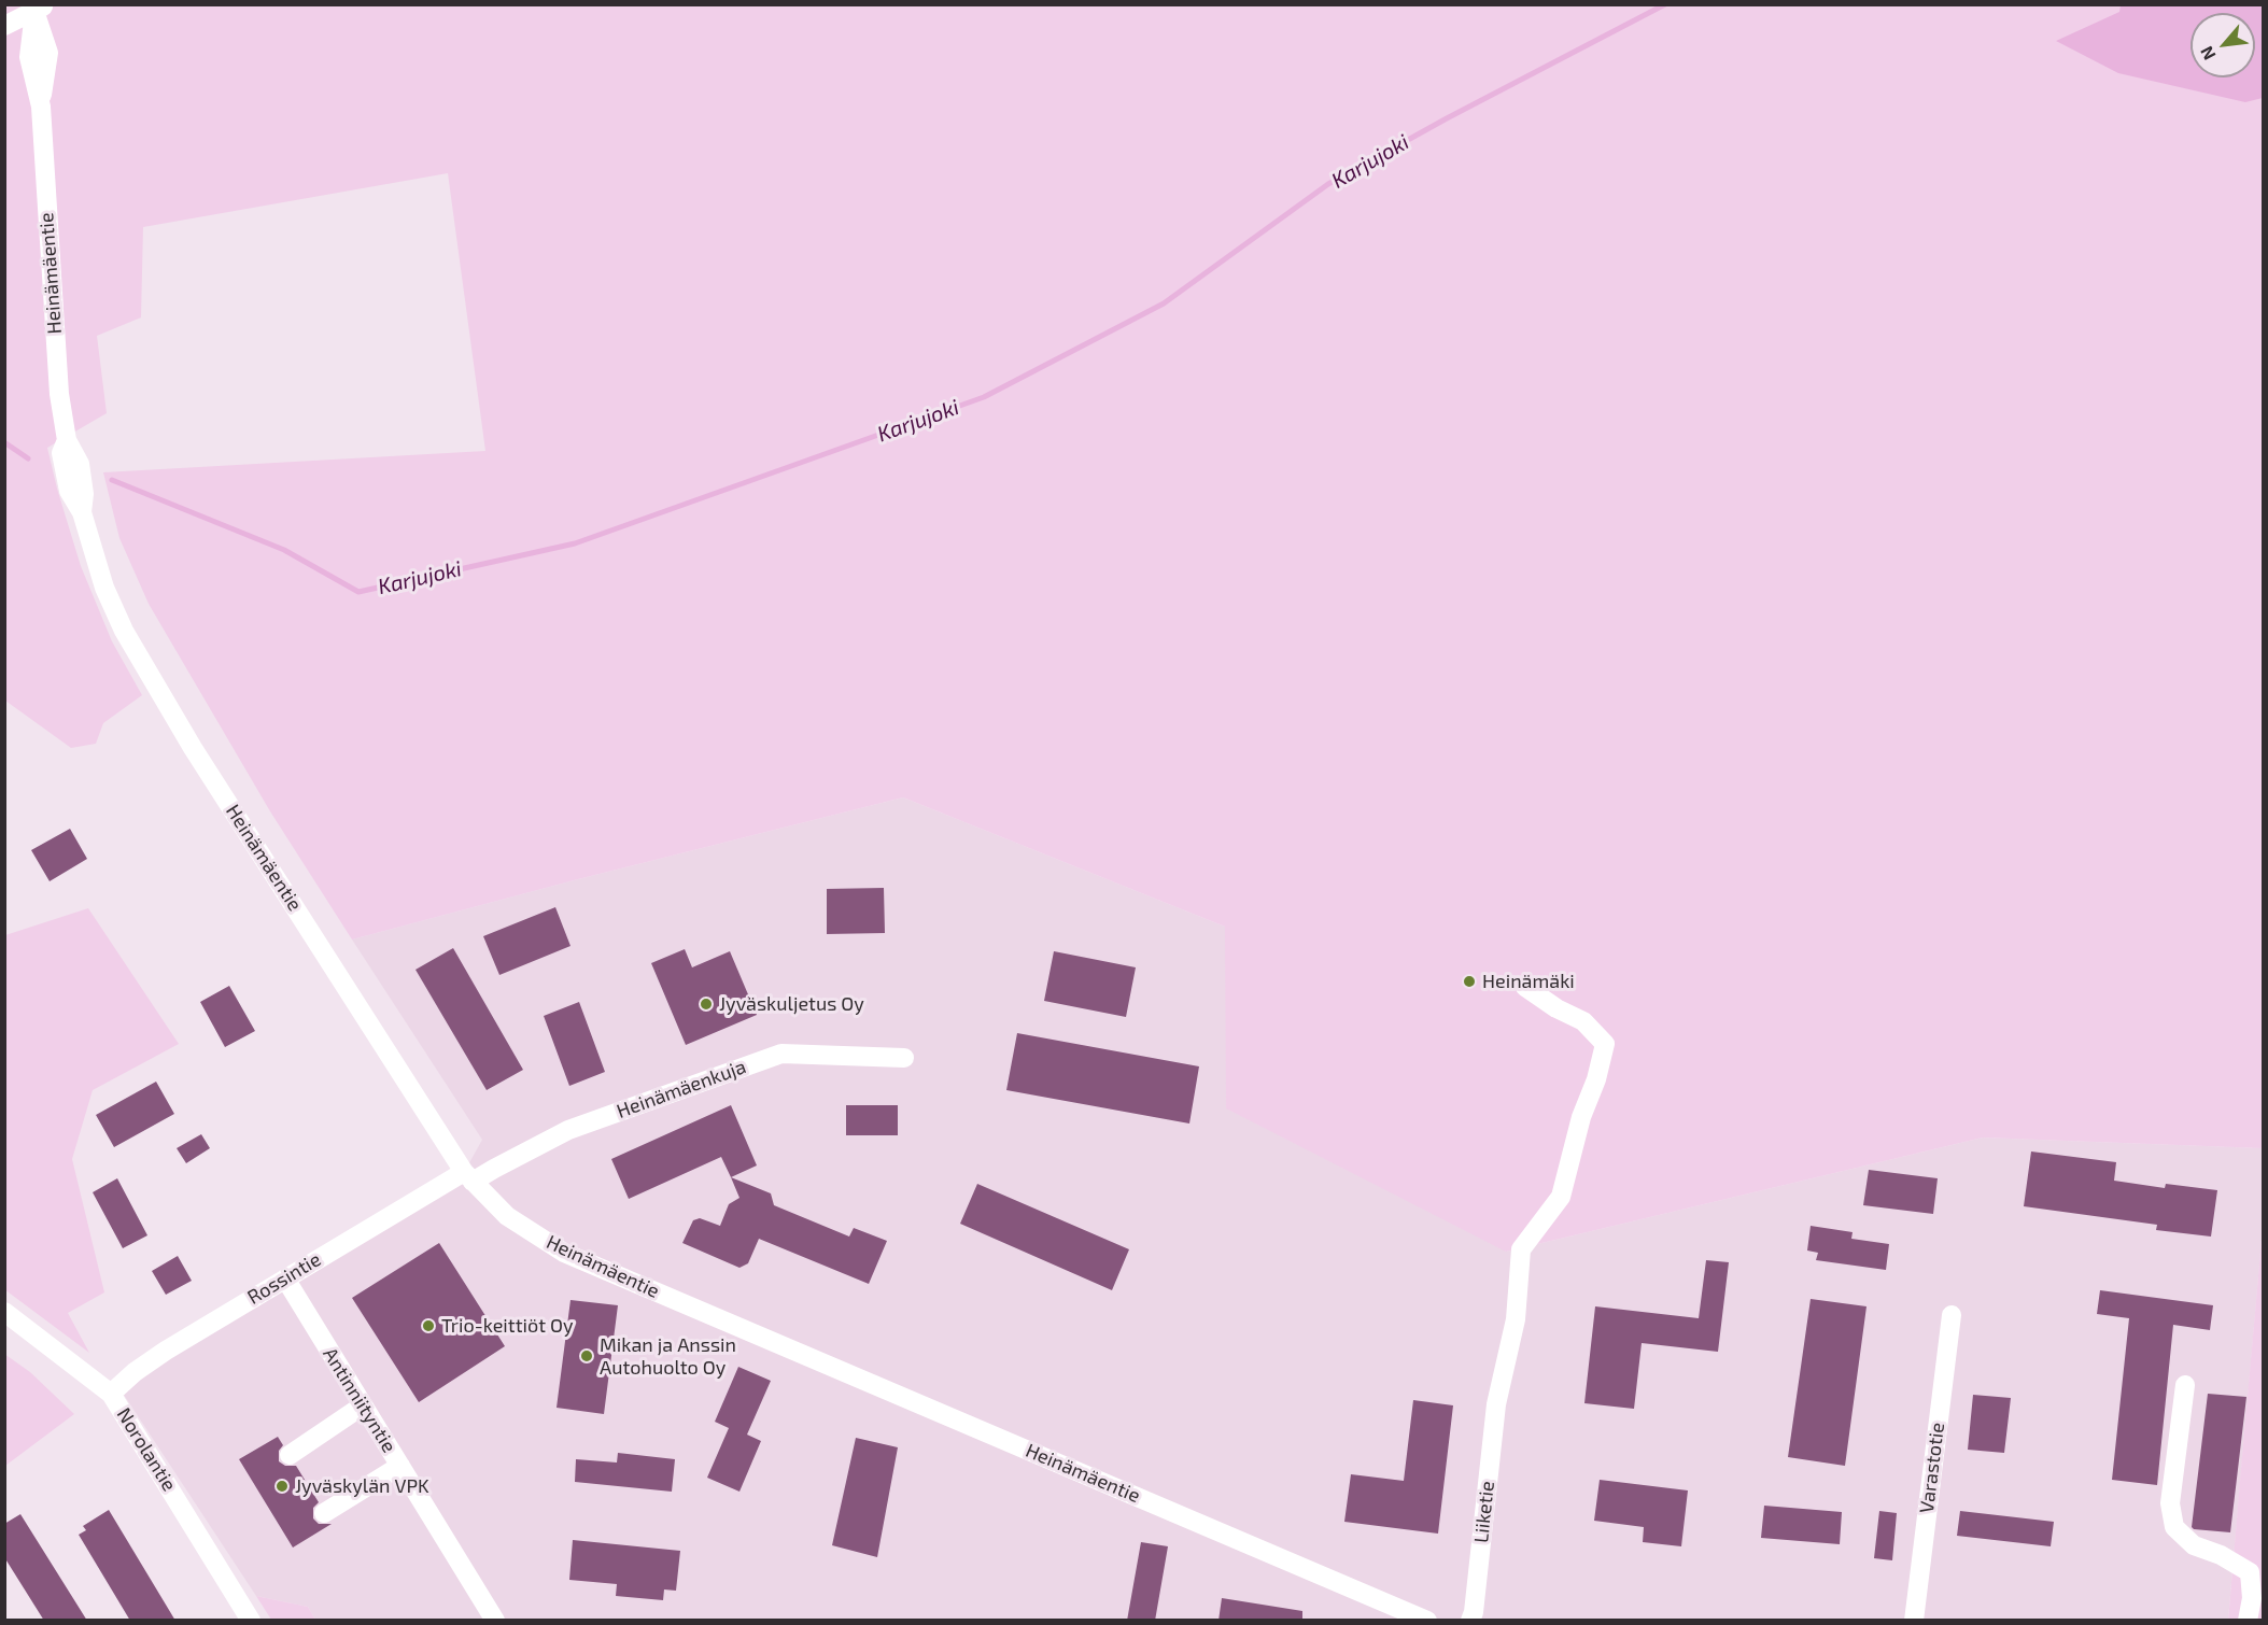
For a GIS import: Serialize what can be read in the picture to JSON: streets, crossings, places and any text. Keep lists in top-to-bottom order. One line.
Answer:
{"streets":{"street":["Heinämäentie","Heinämäenkuja","Rossintie","Antinniityntie","Norolantie","Varastotie","Liiketie"]},"crossings":[["Heinämäentie","Heinämäenkuja"],["Heinämäentie","Rossintie"],["Heinämäenkuja","Rossintie"],["Rossintie","Antinniityntie"],["Rossintie","Norolantie"]],"water":["Karjujoki"],"places":["Heinämäki","Jyväskuljetus Oy","Trio-keittiöt Oy","Mikan ja Anssin Autohuolto Oy","Jyväskylän VPK"],"north":"bottom left"}
